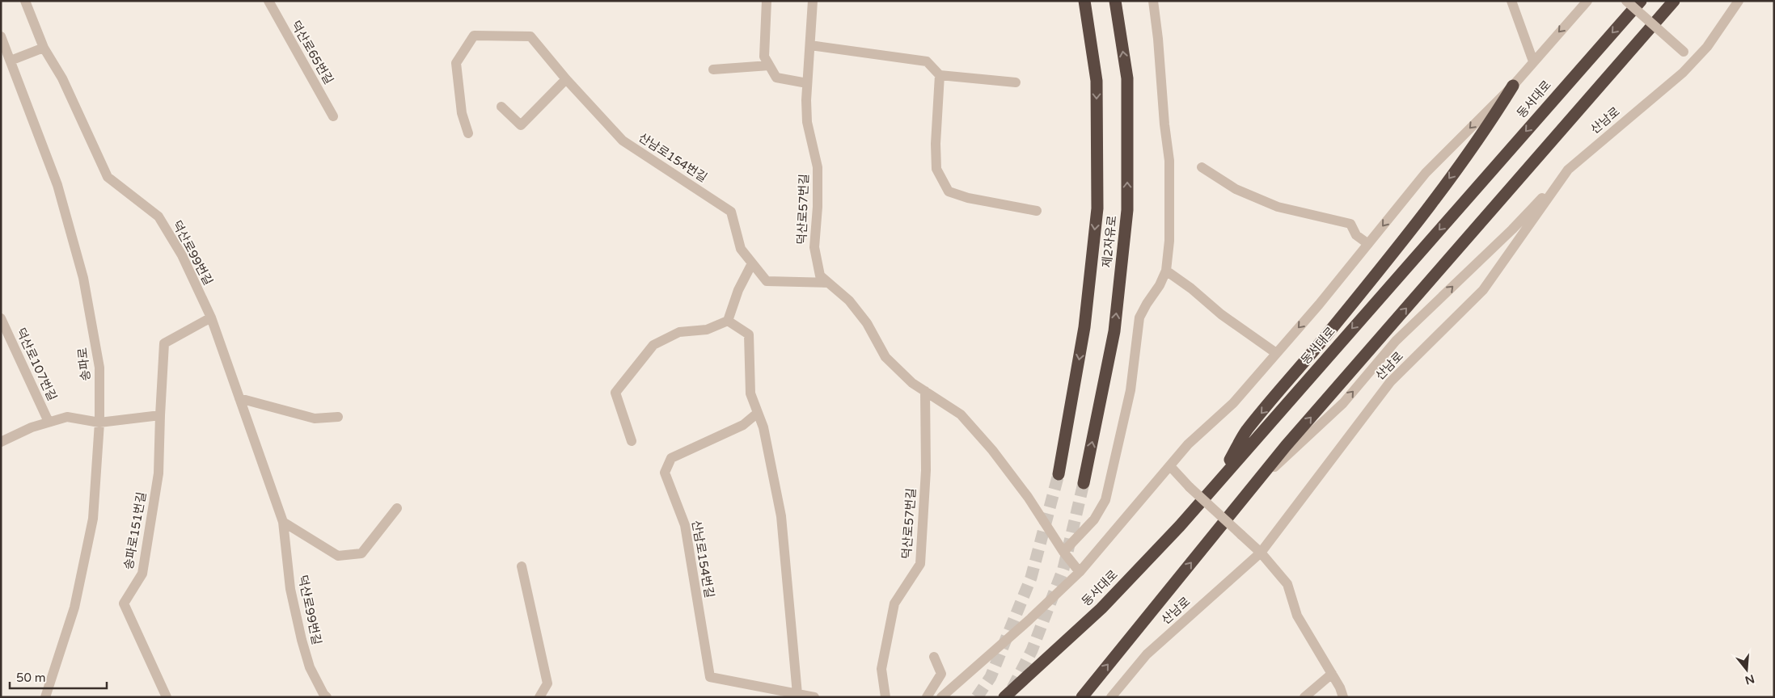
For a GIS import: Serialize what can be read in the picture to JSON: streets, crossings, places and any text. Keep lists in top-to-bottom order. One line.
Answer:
{"streets":{"highway":["동서대로","제2자유로"],"street":["덕산로65번길","산남로","산남로154번길","덕산로57번길","덕산로99번길","덕산로107번길","송파로","송파로151번길"]},"crossings":[["산남로154번길","덕산로57번길"]],"scale_bar":"50 m","north":"bottom"}
